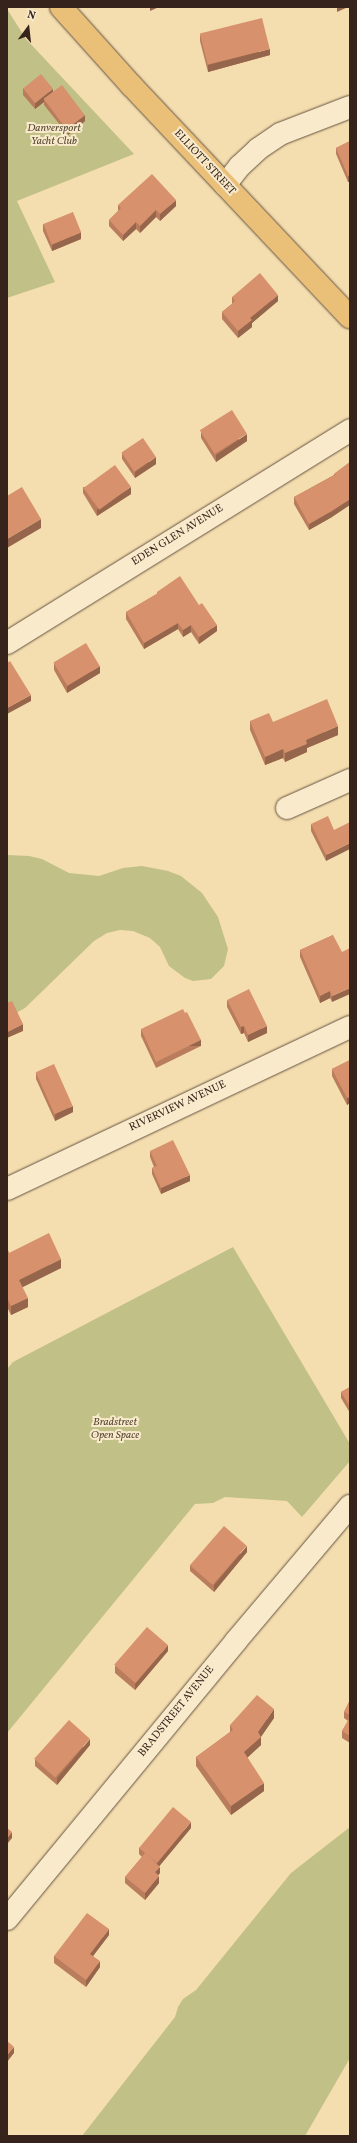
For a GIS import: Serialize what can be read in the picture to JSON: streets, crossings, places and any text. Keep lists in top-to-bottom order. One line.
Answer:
{"streets":{"main road":["ELLIOTT STREET"],"street":["EDEN GLEN AVENUE","RIVERVIEW AVENUE","BRADSTREET AVENUE"]},"parks":["Danversport Yacht Club","Bradstreet Open Space"],"north":"top"}
